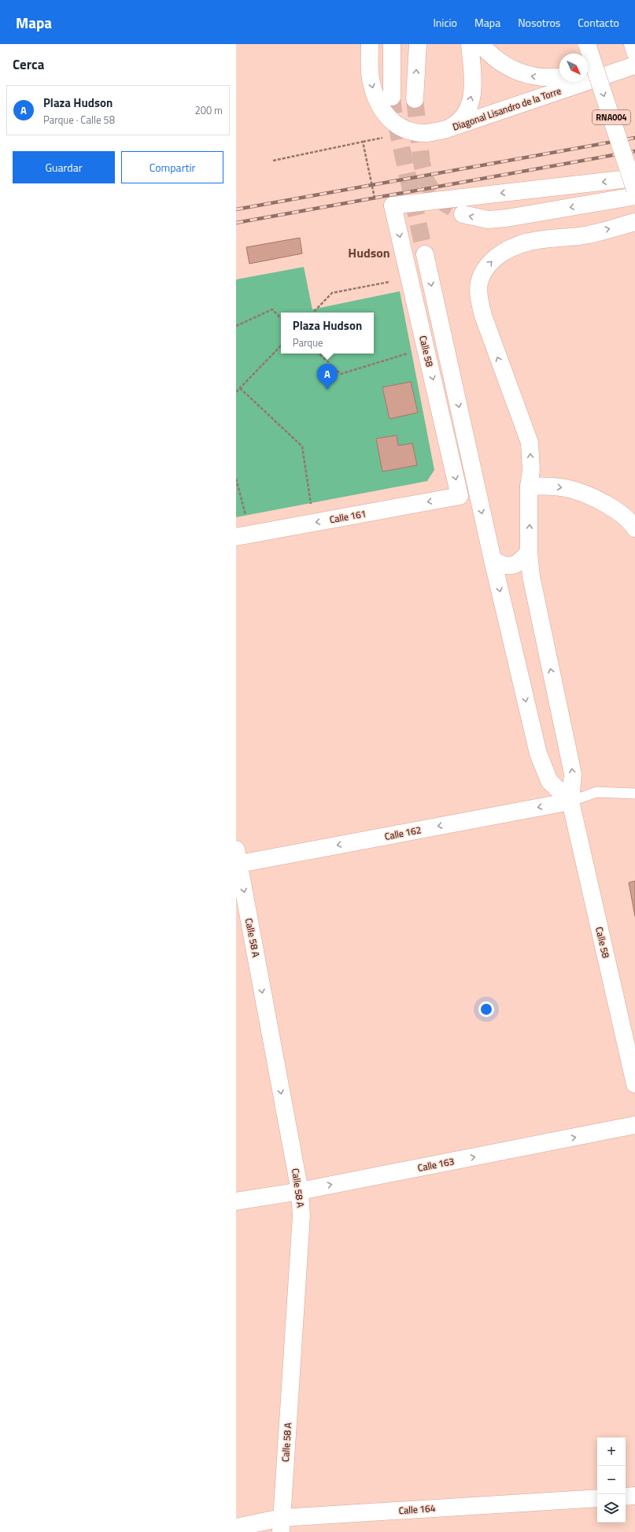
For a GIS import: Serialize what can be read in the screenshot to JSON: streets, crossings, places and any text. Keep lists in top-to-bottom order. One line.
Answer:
{"streets":{"main road":["Diagonal Lisandro de la Torre","RNA004","Calle 58","Calle 161","Calle 162","Calle 58 A","Calle 163","Calle 164"]},"crossings":[["Calle 58","Calle 161"],["Calle 58","Calle 162"],["Calle 162","Calle 58 A"],["Calle 58 A","Calle 163"],["Calle 58 A","Calle 164"]],"one_way":["Calle 161","Calle 162","Calle 58 A","Calle 163"],"districts":["Hudson"],"north":"bottom right","page":{"header":"Mapa","nav":["Inicio","Mapa","Nosotros","Contacto"],"heading":"Cerca","list":[{"mark":"A","name":"Plaza Hudson","note":"Parque · Calle 58","value":"200 m"}],"buttons":["Guardar","Compartir"],"popup":["Plaza Hudson","Parque"],"pins":"A","map_buttons":["+","−"]}}
